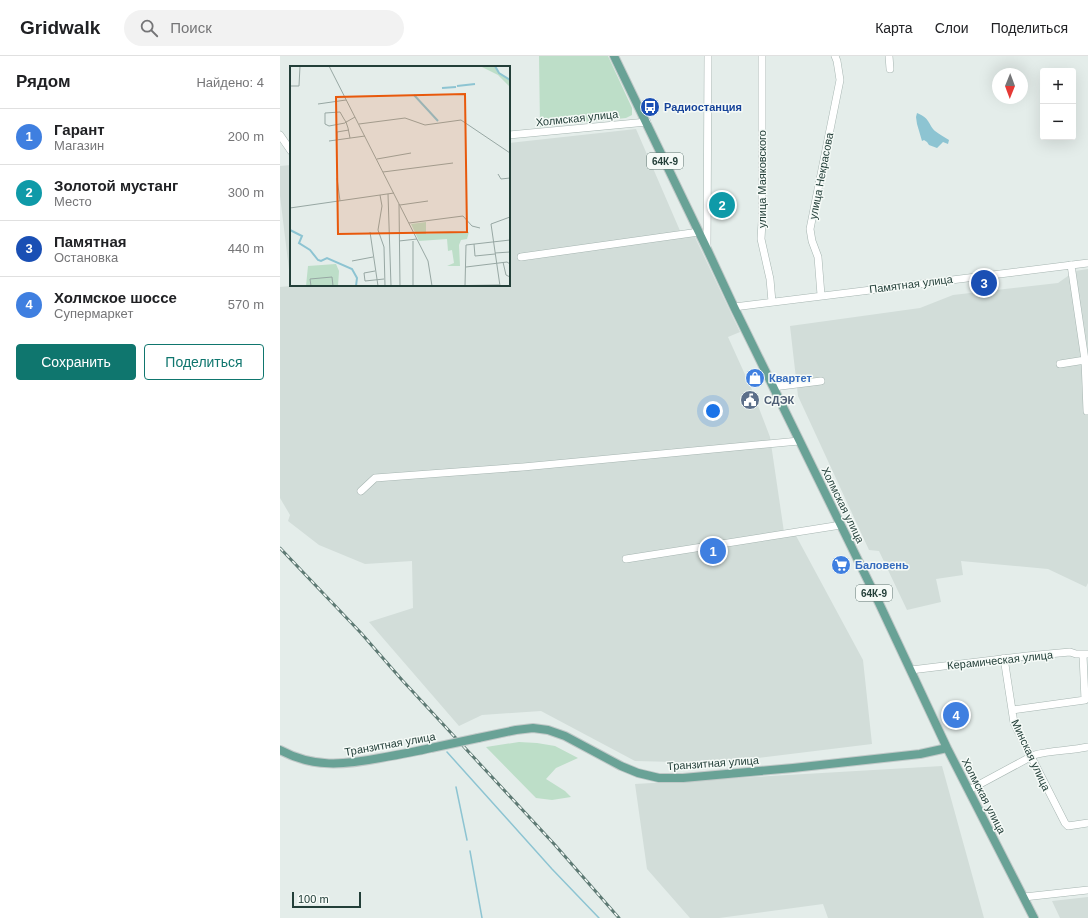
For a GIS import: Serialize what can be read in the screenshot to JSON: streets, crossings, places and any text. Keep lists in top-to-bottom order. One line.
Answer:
{"streets":{"main road":["Холмская улица","64К-9","Транзитная улица"],"street":["улица Некрасова","улица Маяковского","Памятная улица","Керамическая улица","Минская улица"]},"crossings":[["Холмская улица","Памятная улица"],["Холмская улица","Керамическая улица"],["Холмская улица","Транзитная улица"],["улица Некрасова","Памятная улица"],["улица Маяковского","Памятная улица"],["Керамическая улица","Минская улица"]],"places":{"bus stop":["Радиостанция"],"shop":["Квартет"],"public building":["СДЭК"],"supermarket":["Баловень"]},"scale_bar":"100 m","north":"bottom","page":{"header":"Gridwalk","search":"Поиск","nav":["Карта","Слои","Поделиться"],"heading":["Рядом","Найдено: 4"],"map_buttons":["+","−"],"list":[{"mark":"1","name":"Гарант","note":"Магазин","value":"200 m"},{"mark":"2","name":"Золотой мустанг","note":"Место","value":"300 m"},{"mark":"3","name":"Памятная","note":"Остановка","value":"440 m"},{"mark":"4","name":"Холмское шоссе","note":"Супермаркет","value":"570 m"}],"pins":["2","3","1","4"],"buttons":["Сохранить","Поделиться"],"scale":"100 m"}}
